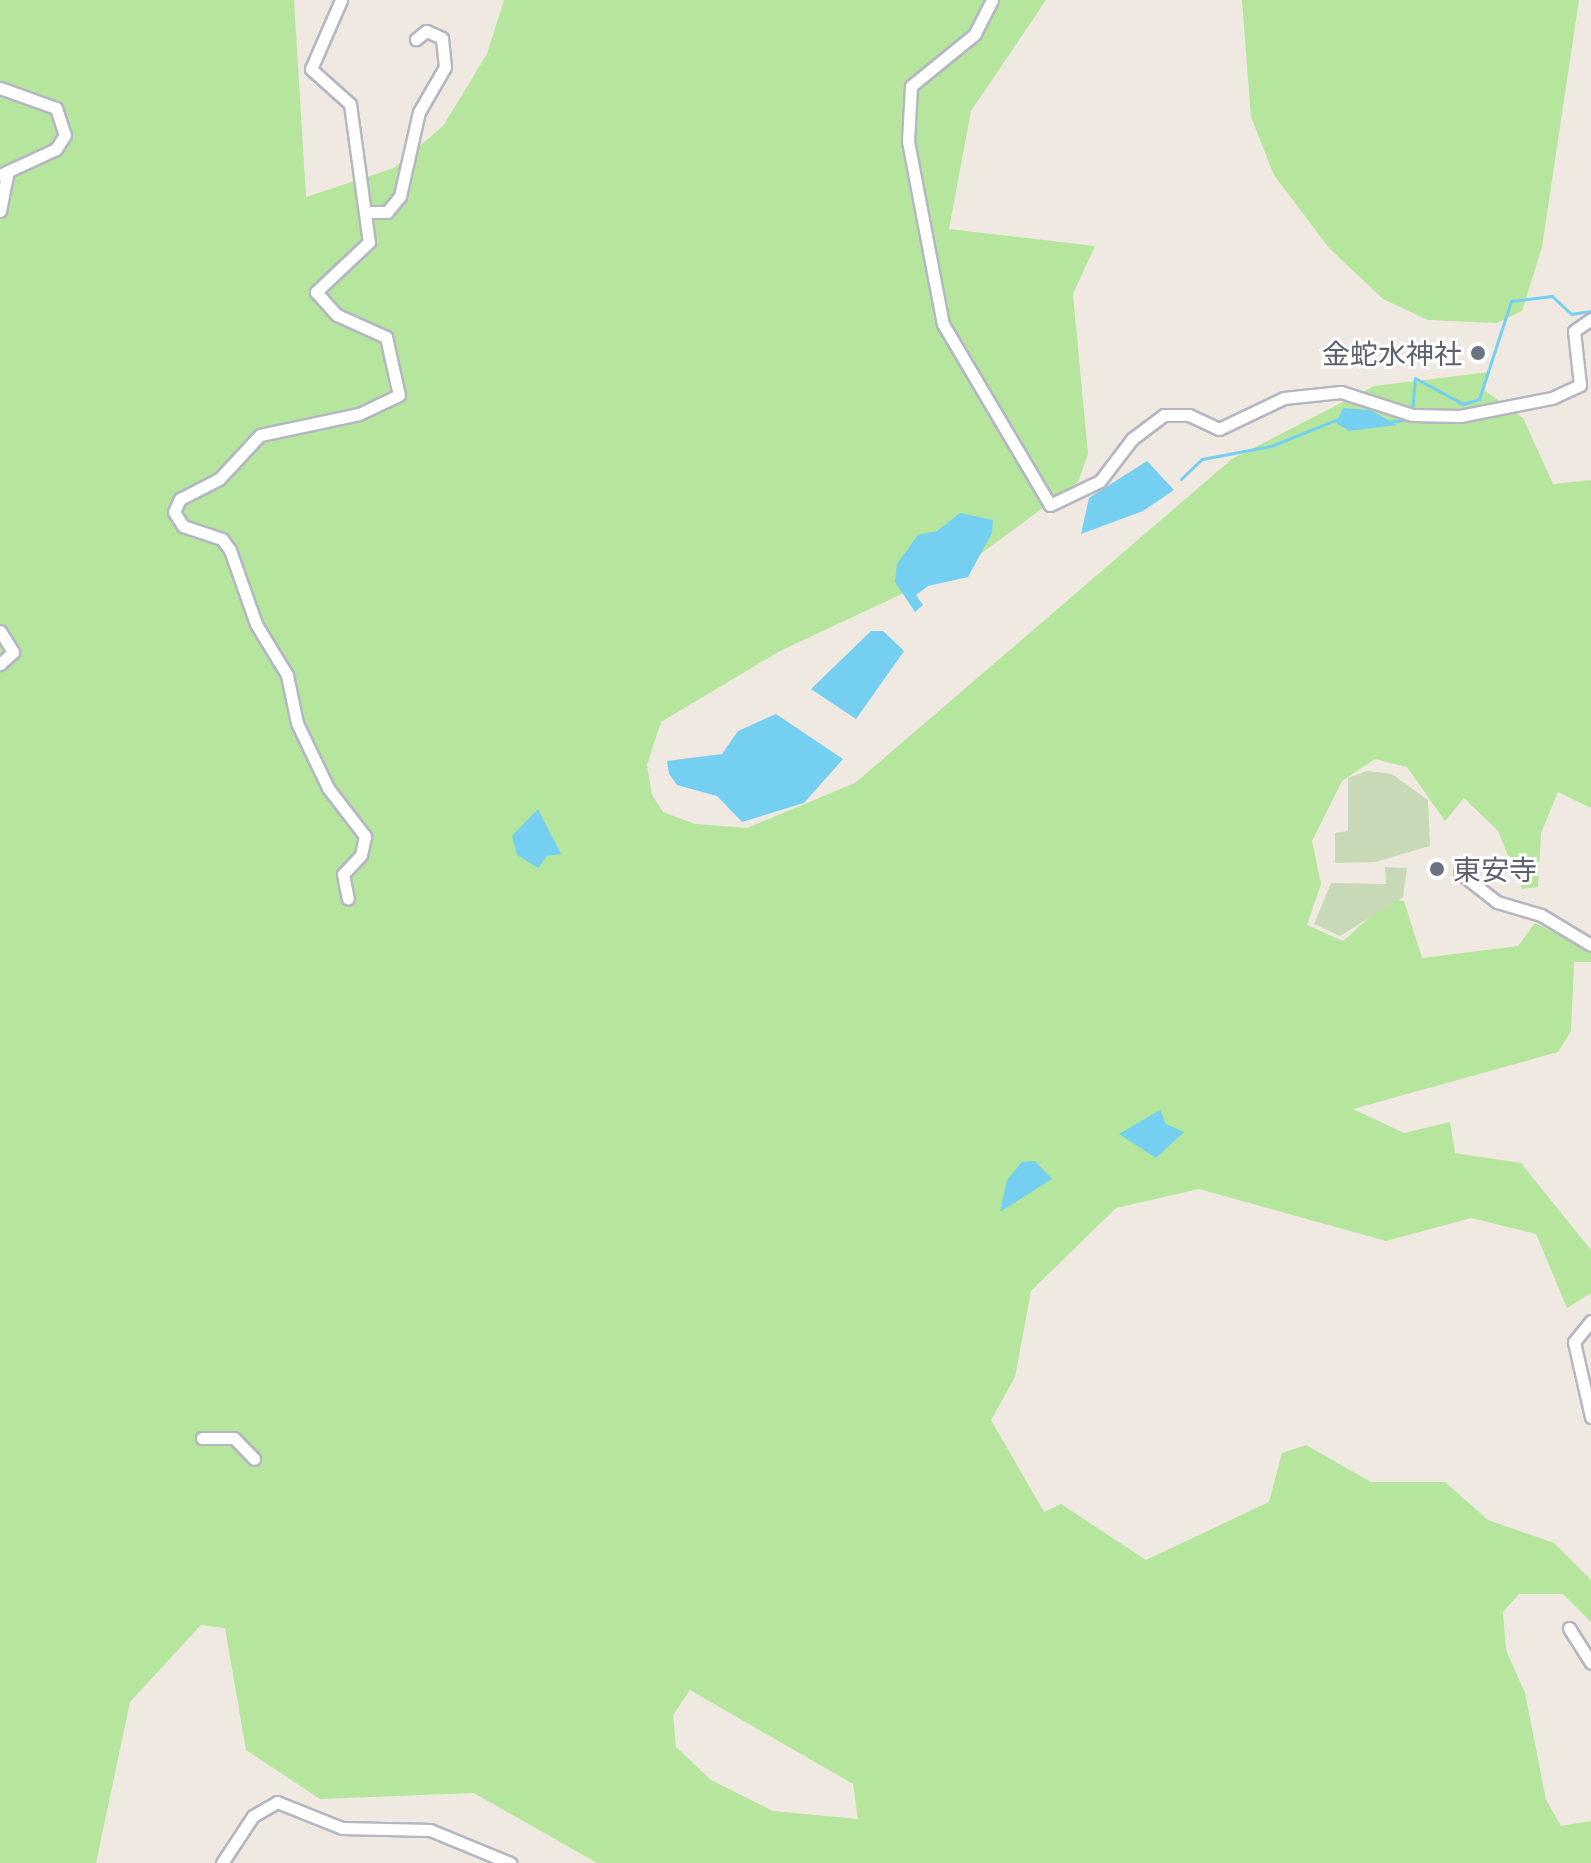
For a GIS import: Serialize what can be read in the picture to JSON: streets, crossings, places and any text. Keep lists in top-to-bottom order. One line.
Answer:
{"places":["金蛇水神社","東安寺"]}
